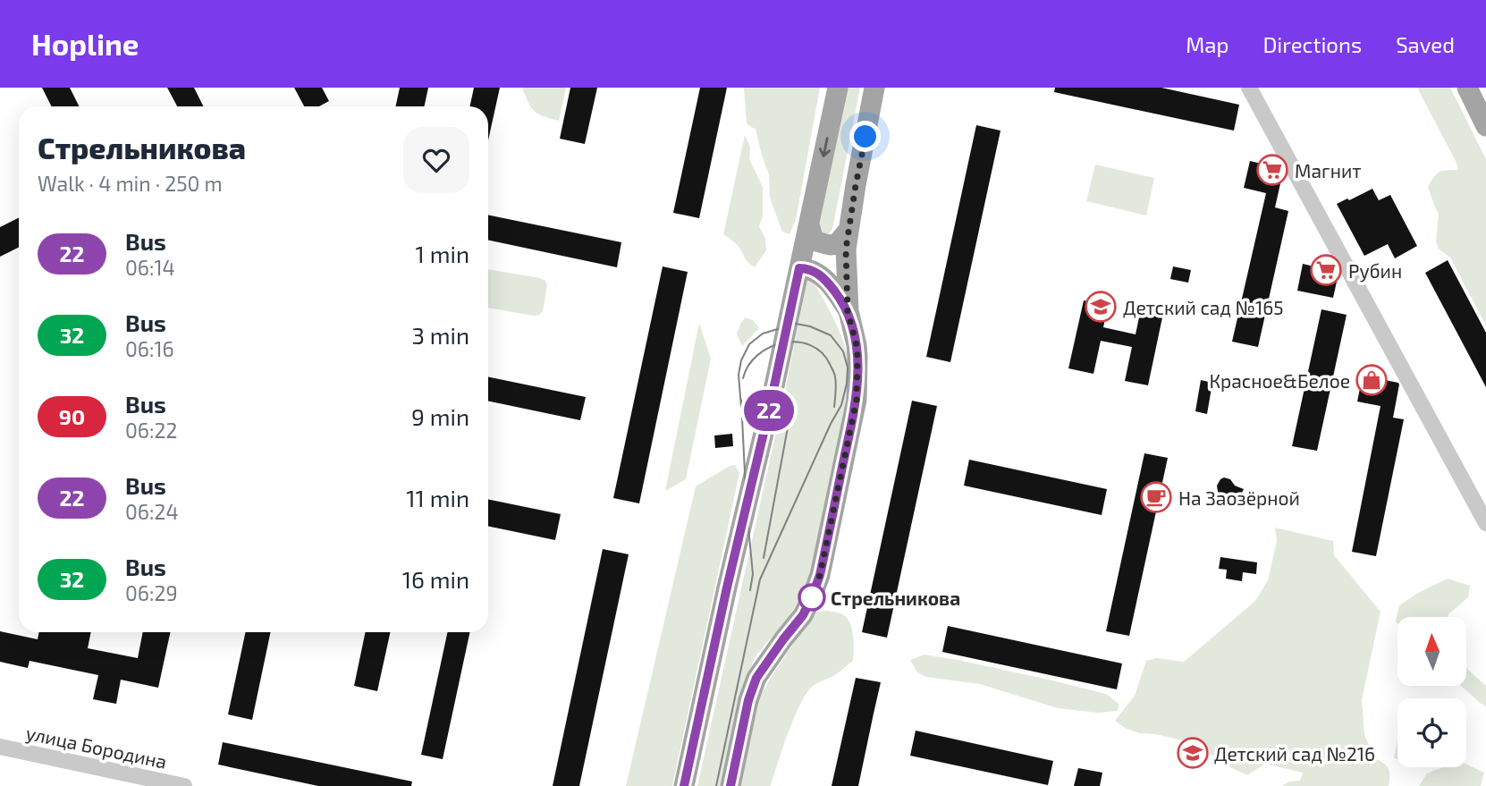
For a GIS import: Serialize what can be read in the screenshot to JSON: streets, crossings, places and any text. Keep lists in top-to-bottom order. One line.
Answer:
{"streets":{"street":["улица Бородина"]},"places":{"supermarket":["Магнит","Рубин"],"school or university":["Детский сад №165","Детский сад №216"],"shop":["Красное&Белое"],"cafe":["На Заозёрной"],"other":["Стрельникова"]},"lines":["bus line 22"],"north":"top","page":{"header":"Hopline","nav":["Map","Directions","Saved"],"on_map":"22","heading":["Стрельникова","Walk · 4 min · 250 m"],"list":[{"mark":"22","name":"Bus","note":"06:14","value":"1 min"},{"mark":"32","name":"Bus","note":"06:16","value":"3 min"},{"mark":"90","name":"Bus","note":"06:22","value":"9 min"},{"mark":"22","name":"Bus","note":"06:24","value":"11 min"},{"mark":"32","name":"Bus","note":"06:29","value":"16 min"}]}}
